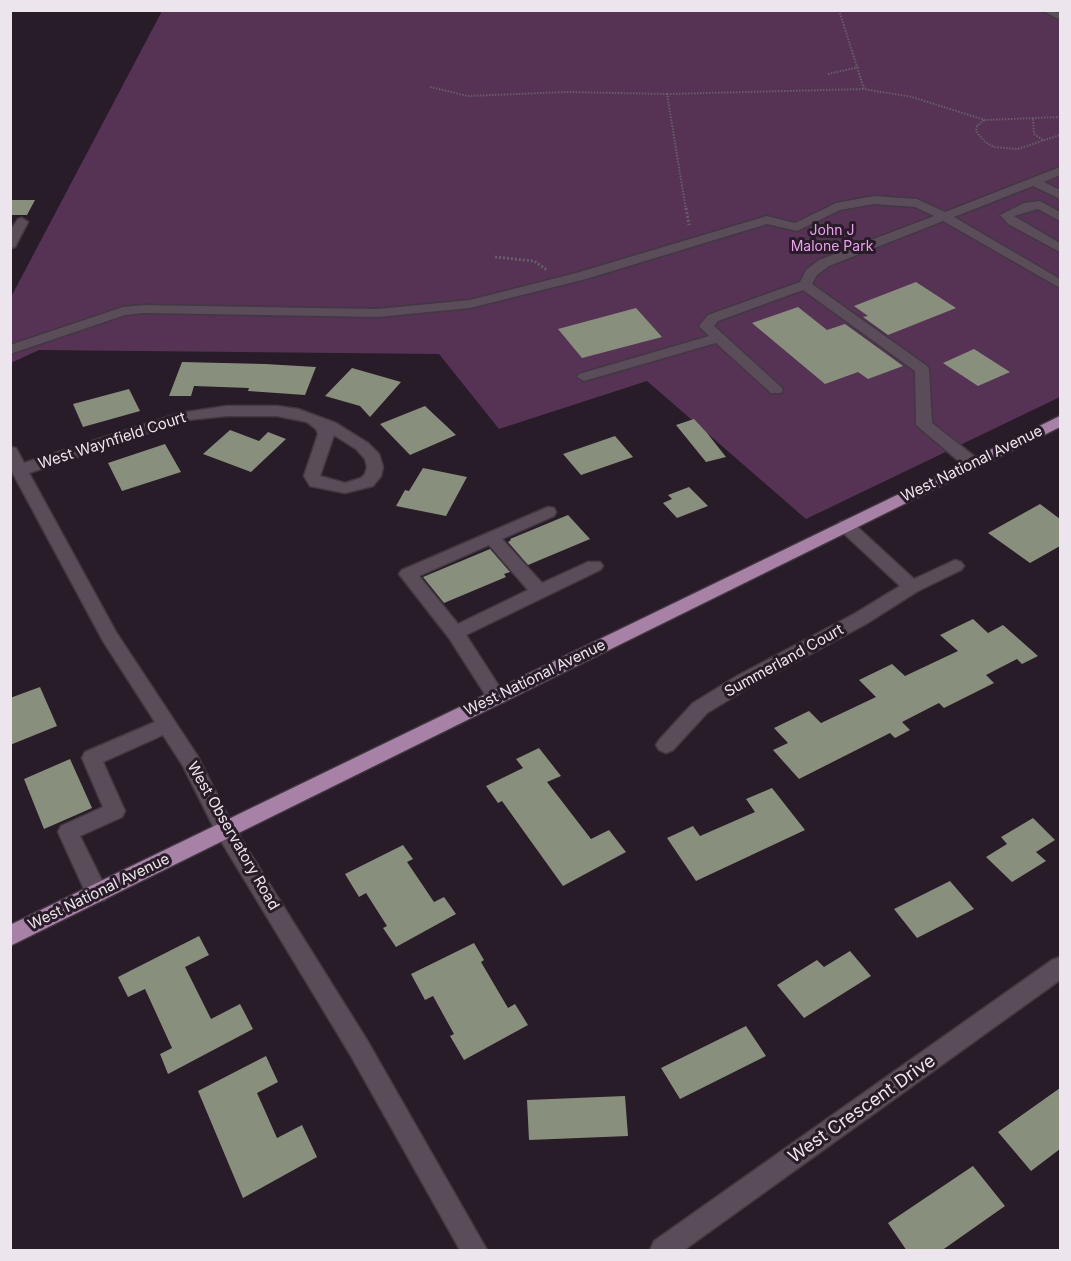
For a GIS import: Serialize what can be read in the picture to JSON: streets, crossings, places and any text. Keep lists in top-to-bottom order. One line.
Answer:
{"streets":{"main road":["West National Avenue"],"street":["West Waynfield Court","Summerland Court","West Observatory Road","West Crescent Drive"]},"crossings":[["West Waynfield Court","West Observatory Road"],["West National Avenue","West Observatory Road"]],"parks":["John J Malone Park"]}
